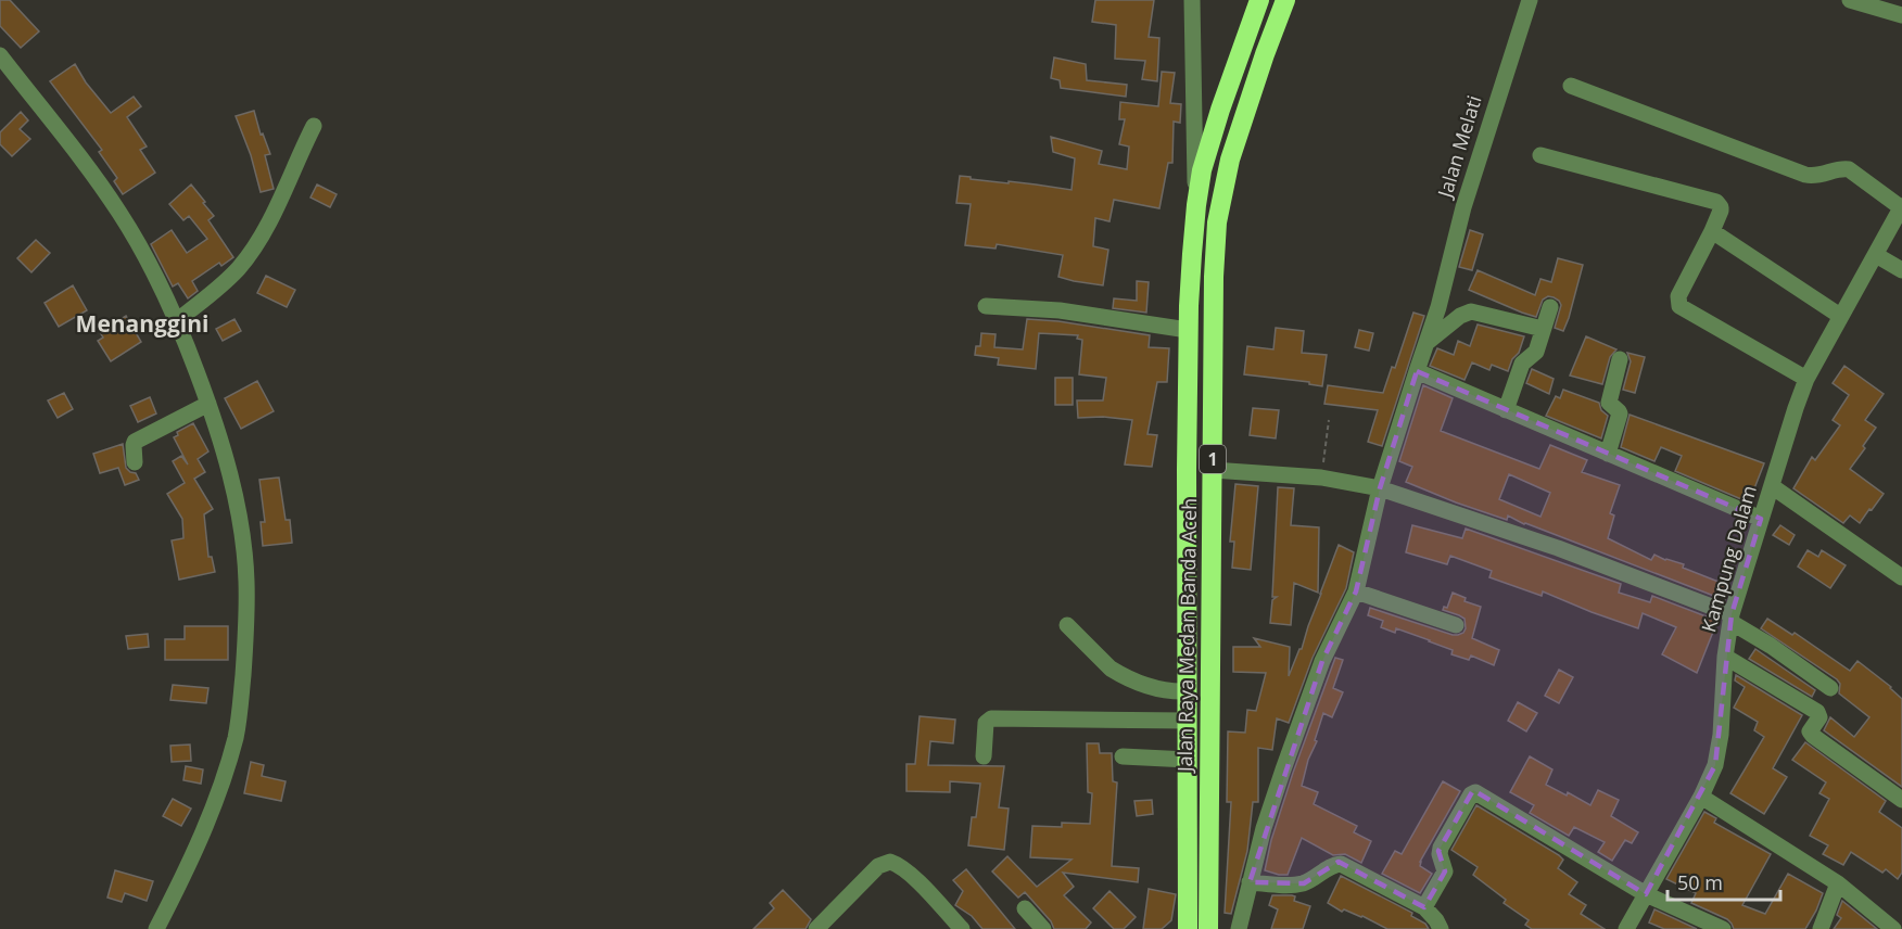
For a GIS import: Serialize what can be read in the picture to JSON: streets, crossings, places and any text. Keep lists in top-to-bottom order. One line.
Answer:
{"streets":{"highway":["1","Jalan Raya Medan Banda Aceh"],"street":["Jalan Melati","Kampung Dalam"]},"districts":["Menanggini"],"scale_bar":"50 m"}
